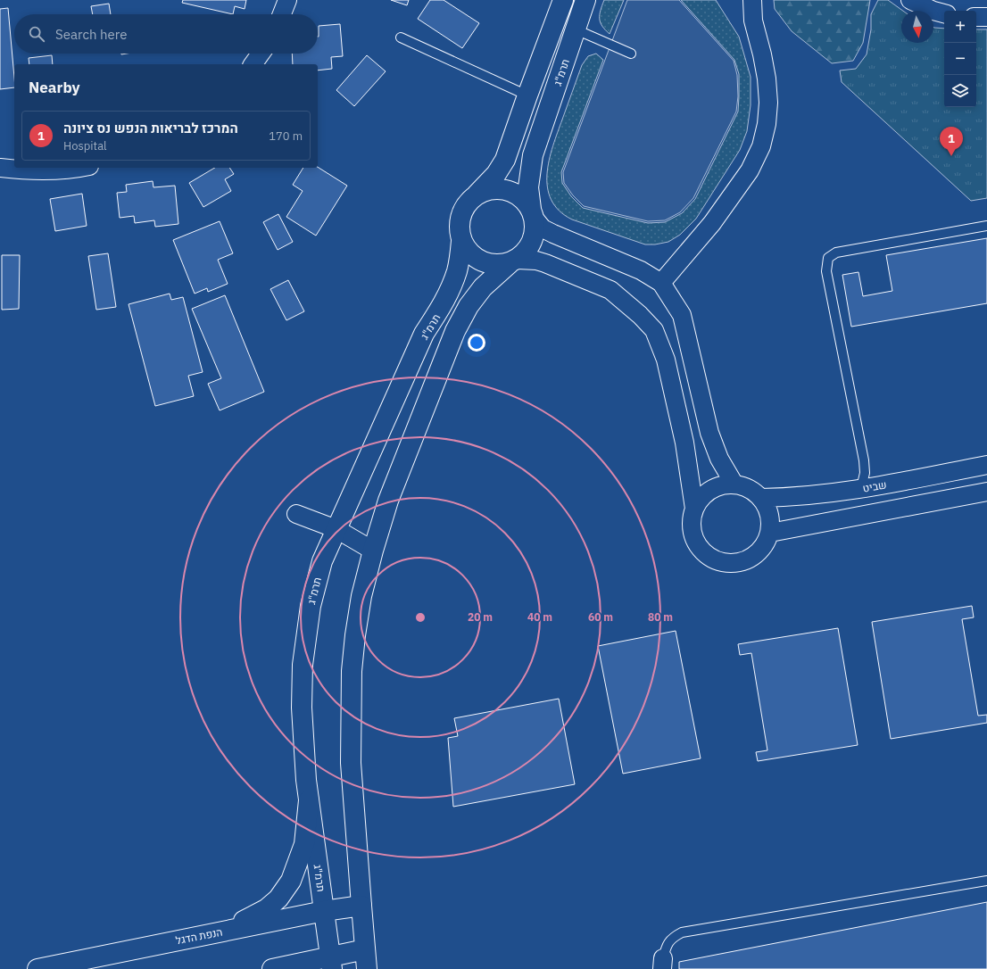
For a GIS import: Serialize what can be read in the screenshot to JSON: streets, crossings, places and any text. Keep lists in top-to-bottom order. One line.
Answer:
{"streets":{"street":["תרמ\"ג","שביט","הנפת הדגל"]},"crossings":[["תרמ\"ג","הנפת הדגל"]],"north":"bottom","page":{"map_buttons":["+","−"],"search":"Search here","heading":"Nearby","list":[{"mark":"1","name":"המרכז לבריאות הנפש נס ציונה","note":"Hospital","value":"170 m"}],"pins":"1"},"rings":["20 m","40 m","60 m","80 m"]}
